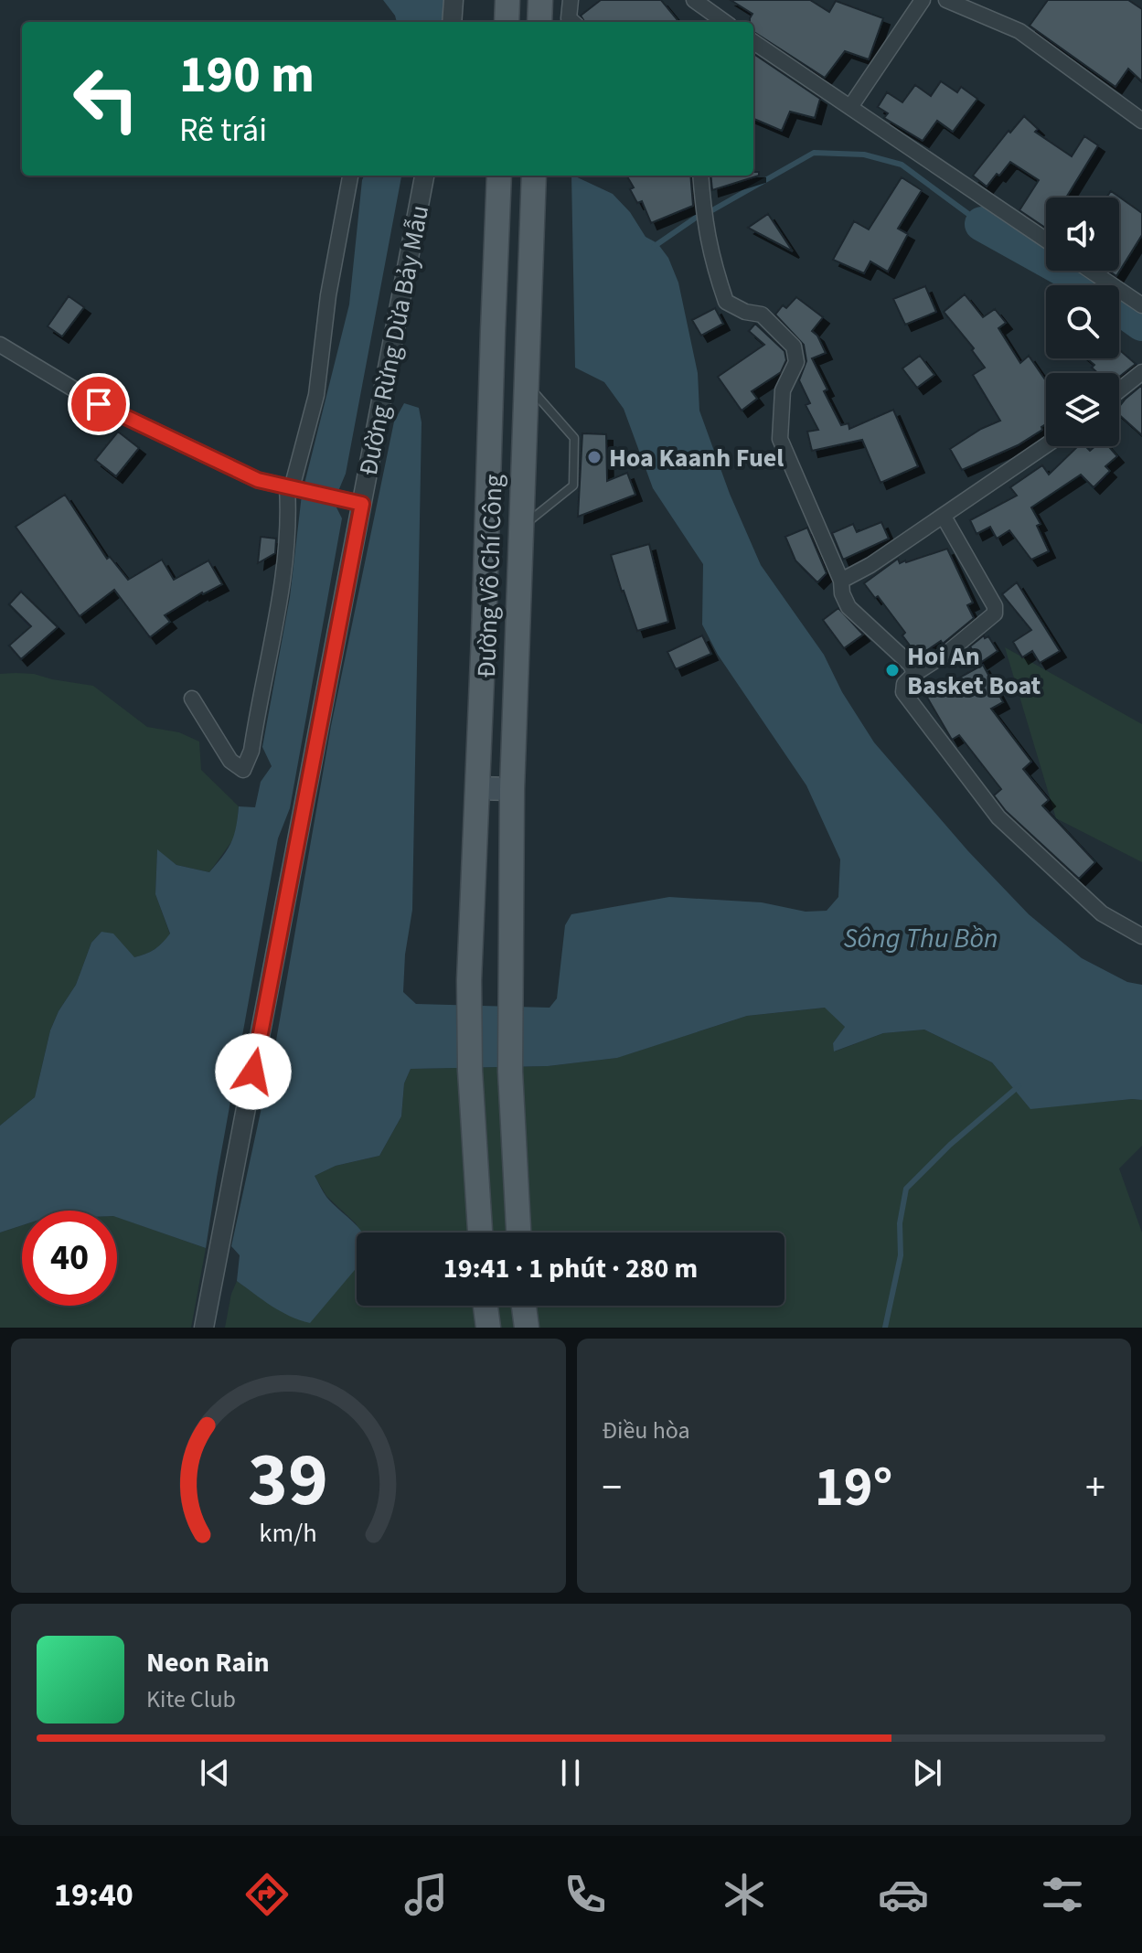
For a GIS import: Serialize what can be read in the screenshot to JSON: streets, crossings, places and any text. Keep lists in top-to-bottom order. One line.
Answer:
{"streets":{"main road":["Đường Võ Chí Công"],"street":["Đường Rừng Dừa Bảy Mẫu"]},"water":["Sông Thu Bồn"],"places":["Hoa Kaanh Fuel","Hoi An Basket Boat"],"page":{"turn":["190 m","Rẽ trái"],"limit":"40","trip":"19:41 · 1 phút · 280 m","tile":"Điều hòa","heat":["−","19°","+"],"song":["Neon Rain","Kite Club"],"tabs":"19:40","gauge":["39","km/h"]}}
